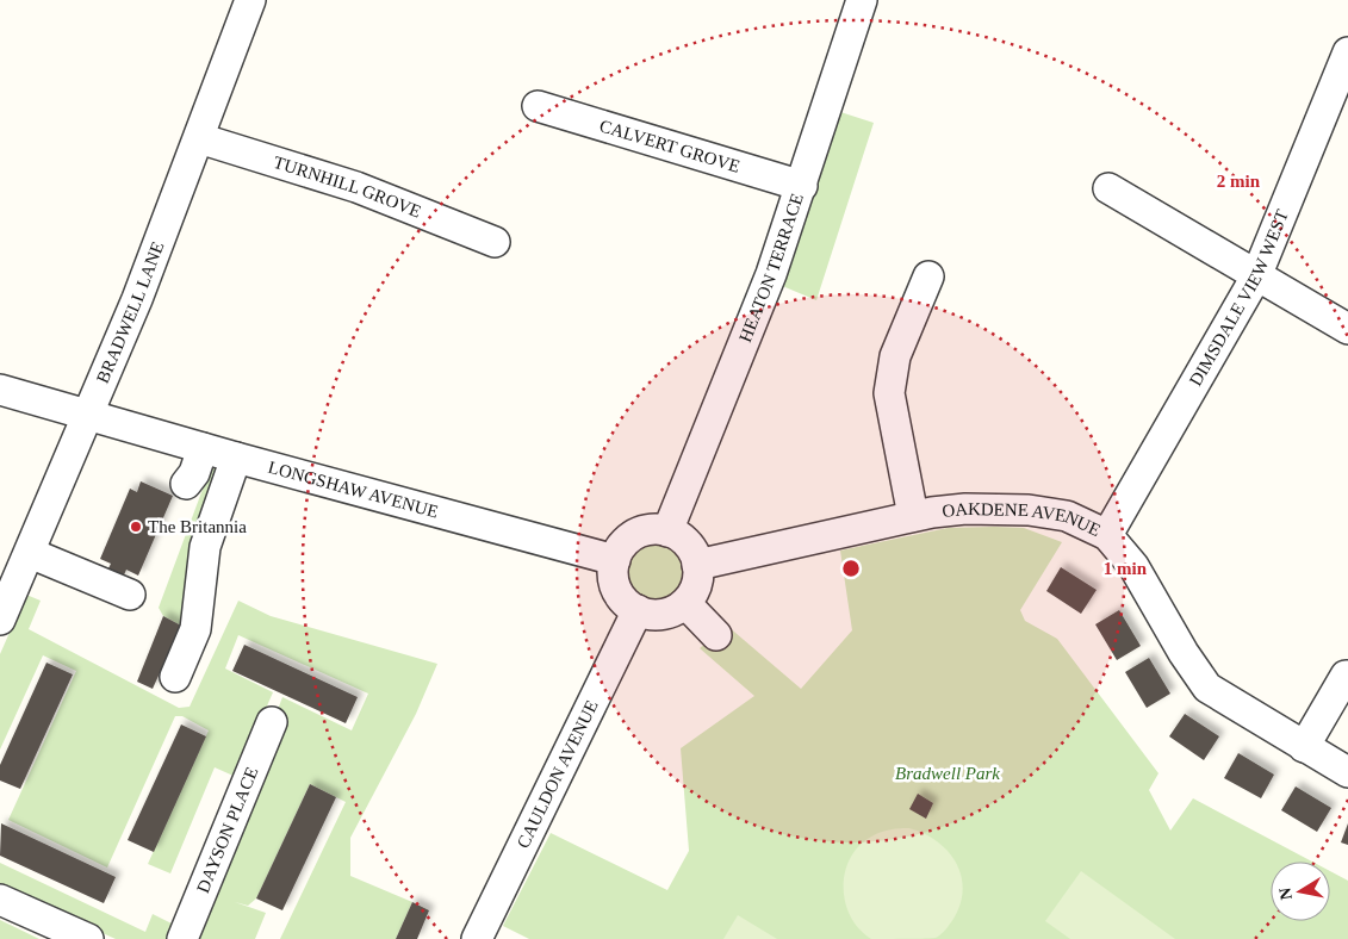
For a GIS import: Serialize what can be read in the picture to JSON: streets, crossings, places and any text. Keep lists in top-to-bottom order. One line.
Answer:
{"streets":{"street":["CALVERT GROVE","TURNHILL GROVE","HEATON TERRACE","DIMSDALE VIEW WEST","BRADWELL LANE","LONGSHAW AVENUE","OAKDENE AVENUE","CAULDON AVENUE","DAYSON PLACE"]},"crossings":[["CALVERT GROVE","HEATON TERRACE"],["TURNHILL GROVE","BRADWELL LANE"],["HEATON TERRACE","LONGSHAW AVENUE"],["HEATON TERRACE","OAKDENE AVENUE"],["HEATON TERRACE","CAULDON AVENUE"],["DIMSDALE VIEW WEST","OAKDENE AVENUE"],["BRADWELL LANE","LONGSHAW AVENUE"],["LONGSHAW AVENUE","OAKDENE AVENUE"],["LONGSHAW AVENUE","CAULDON AVENUE"],["OAKDENE AVENUE","CAULDON AVENUE"]],"parks":["Bradwell Park"],"places":["The Britannia"],"north":"left","rings":["2 min","1 min"]}
